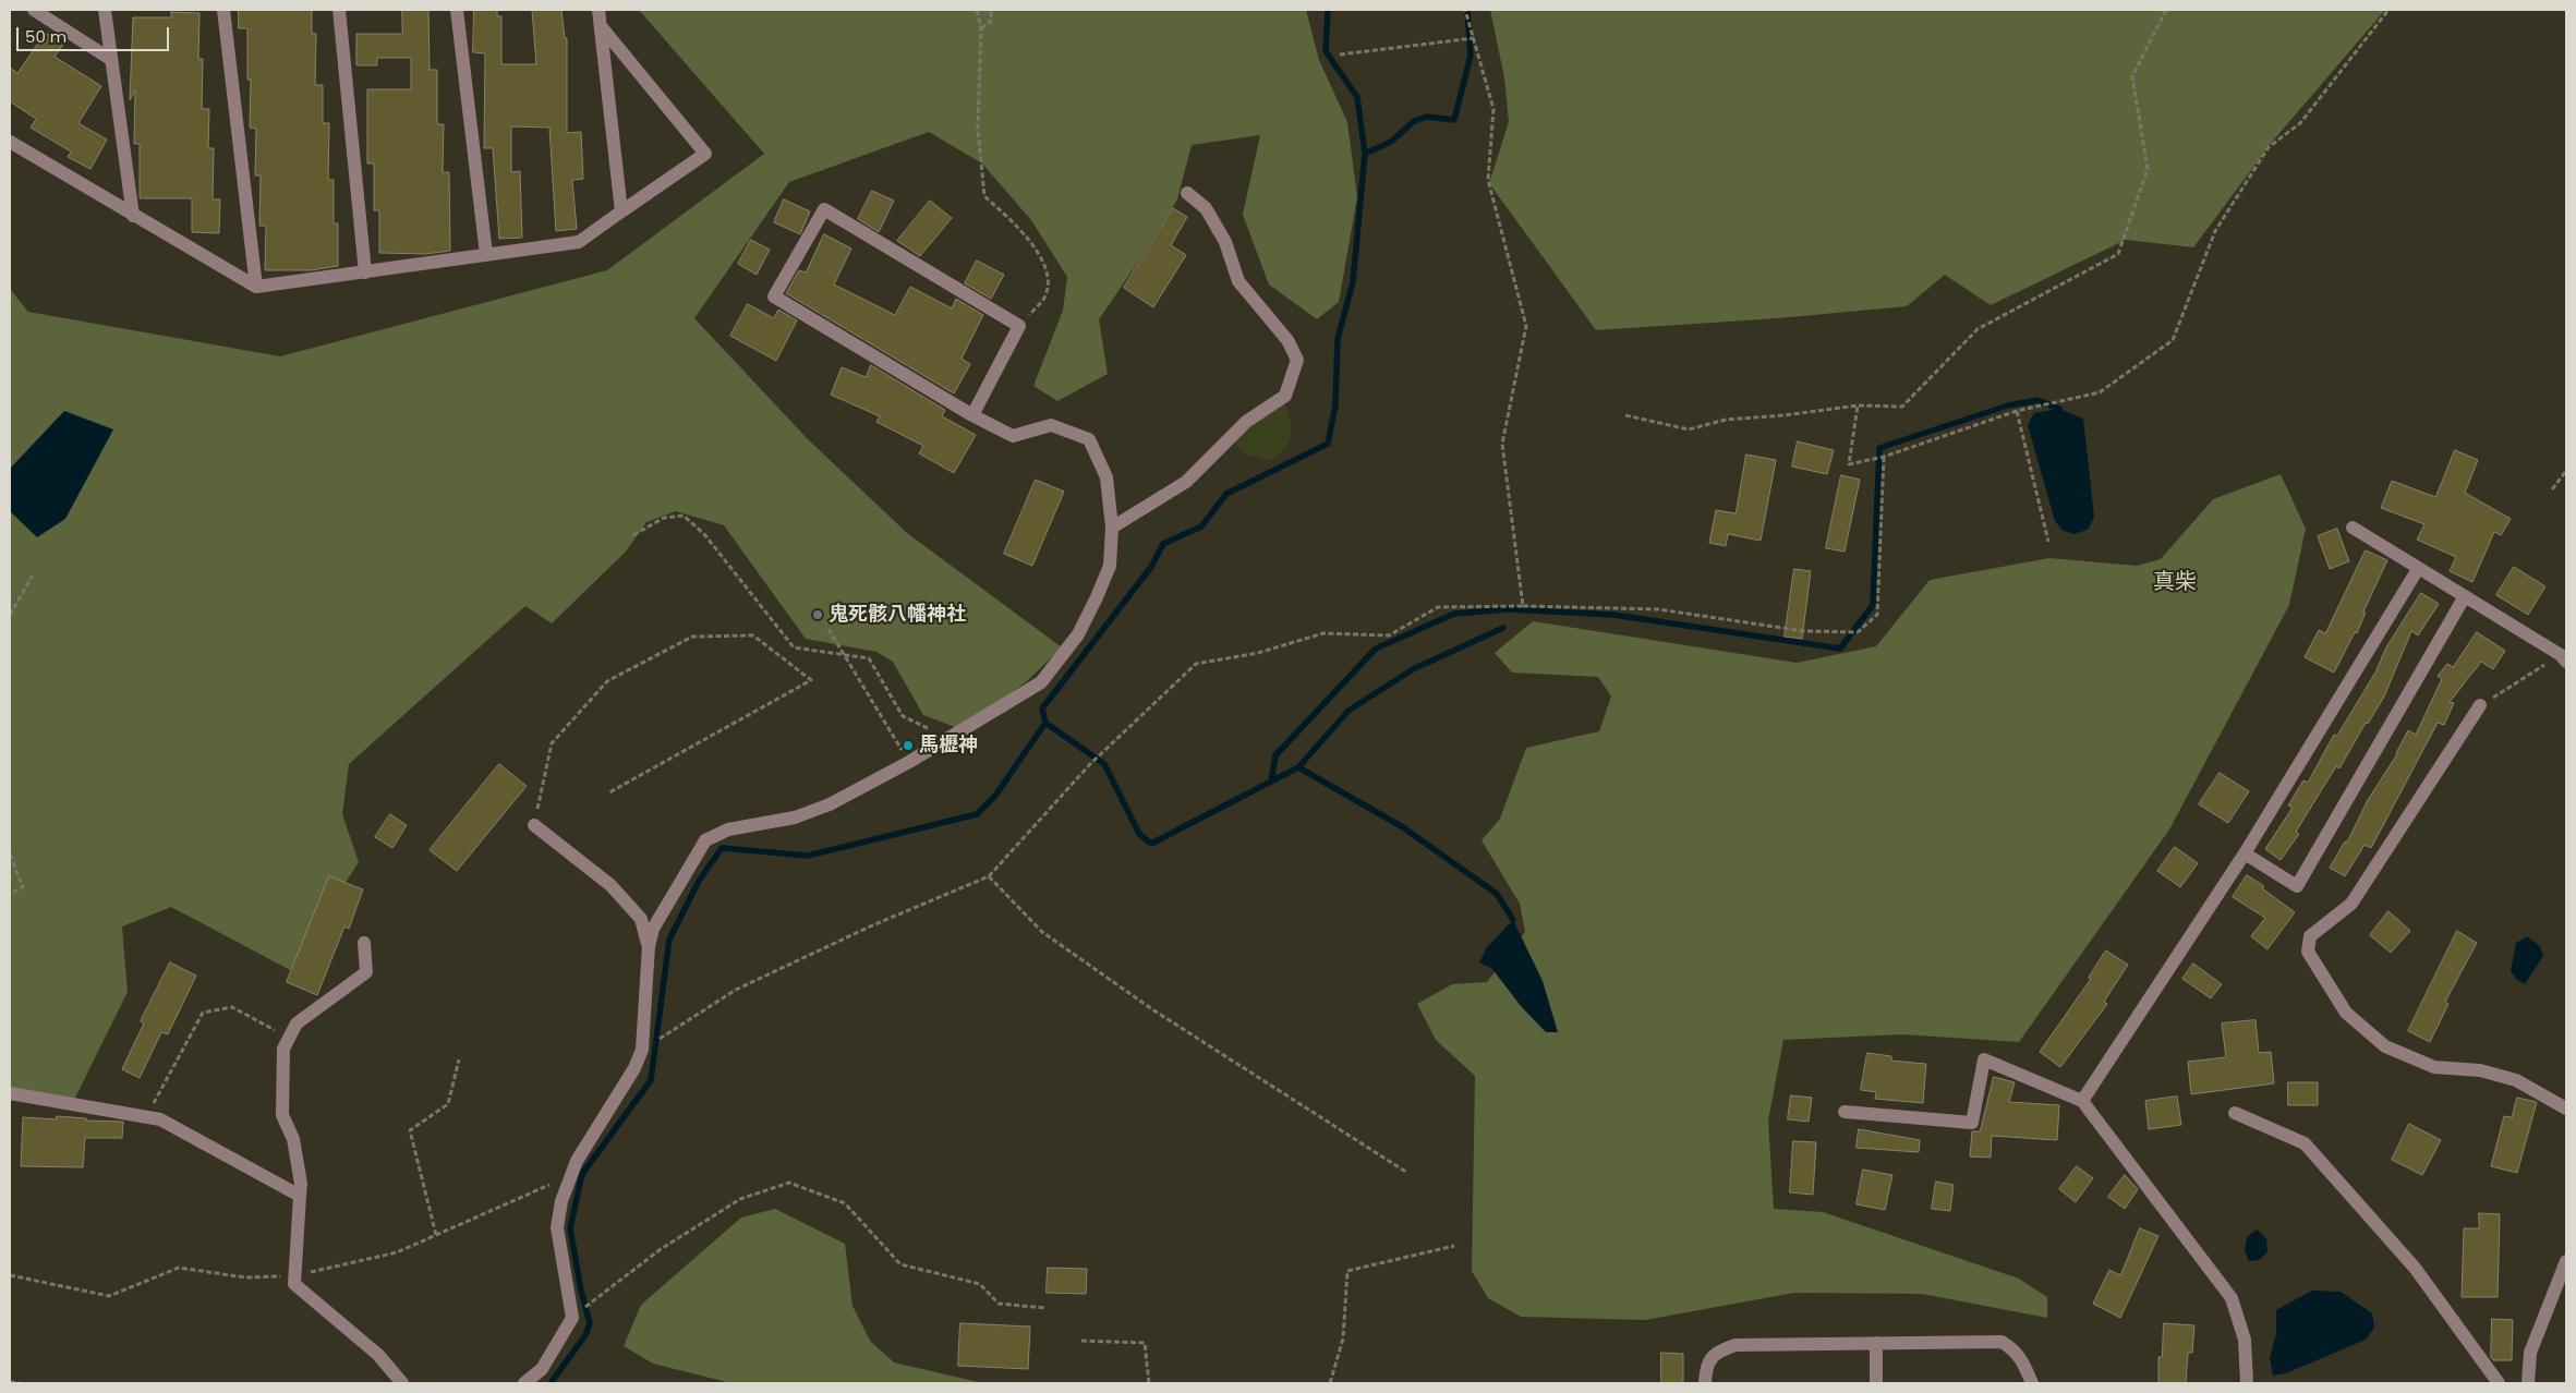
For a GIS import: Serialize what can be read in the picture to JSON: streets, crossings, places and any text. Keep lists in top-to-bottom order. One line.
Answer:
{"districts":["真柴"],"places":["鬼死骸八幡神社","馬櫪神"],"scale_bar":"50 m"}
